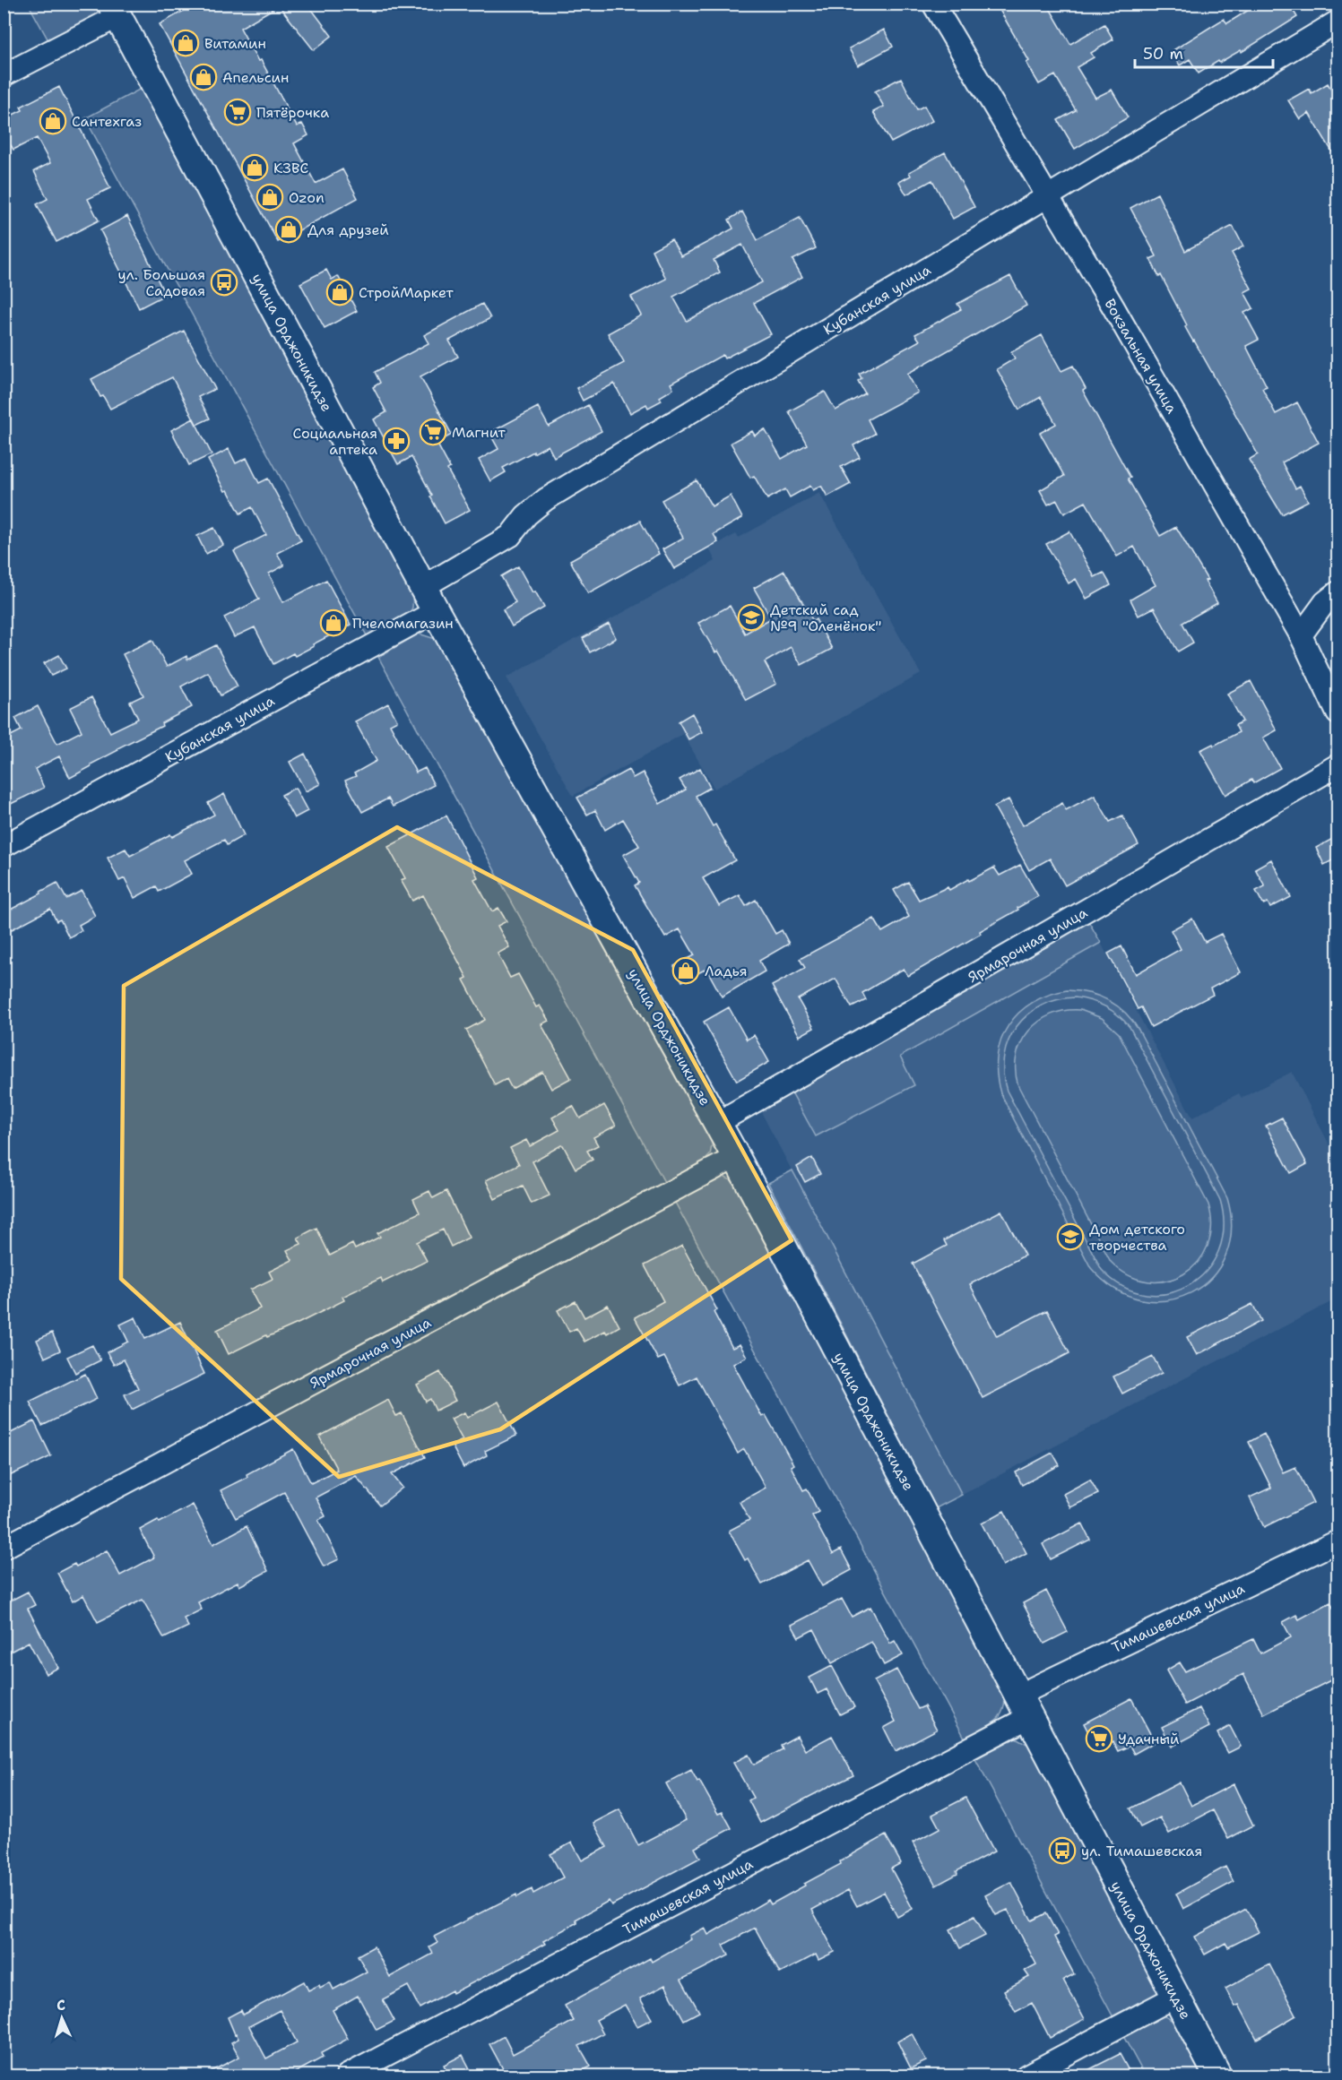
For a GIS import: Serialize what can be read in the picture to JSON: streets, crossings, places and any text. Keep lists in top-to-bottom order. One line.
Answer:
{"streets":{"main road":["улица Орджоникидзе"],"street":["Кубанская улица","Вокзальная улица","Ярмарочная улица","Тимашевская улица"]},"crossings":[["Кубанская улица","улица Орджоникидзе"],["Кубанская улица","Вокзальная улица"],["улица Орджоникидзе","Ярмарочная улица"],["улица Орджоникидзе","Тимашевская улица"]],"places":{"shop":["Витамин","Апельсин","Сантехгаз","КЗВС","Ozon","Для друзей","СтройМаркет","Пчеломагазин","Ладья"],"supermarket":["Пятёрочка","Магнит","Удачный"],"bus stop":["ул. Большая Садовая","ул. Тимашевская"],"pharmacy":["Социальная аптека"],"school or university":["Детский сад №9 \"Оленёнок\"","Дом детского творчества"]},"scale_bar":"50 m","north":"top"}
